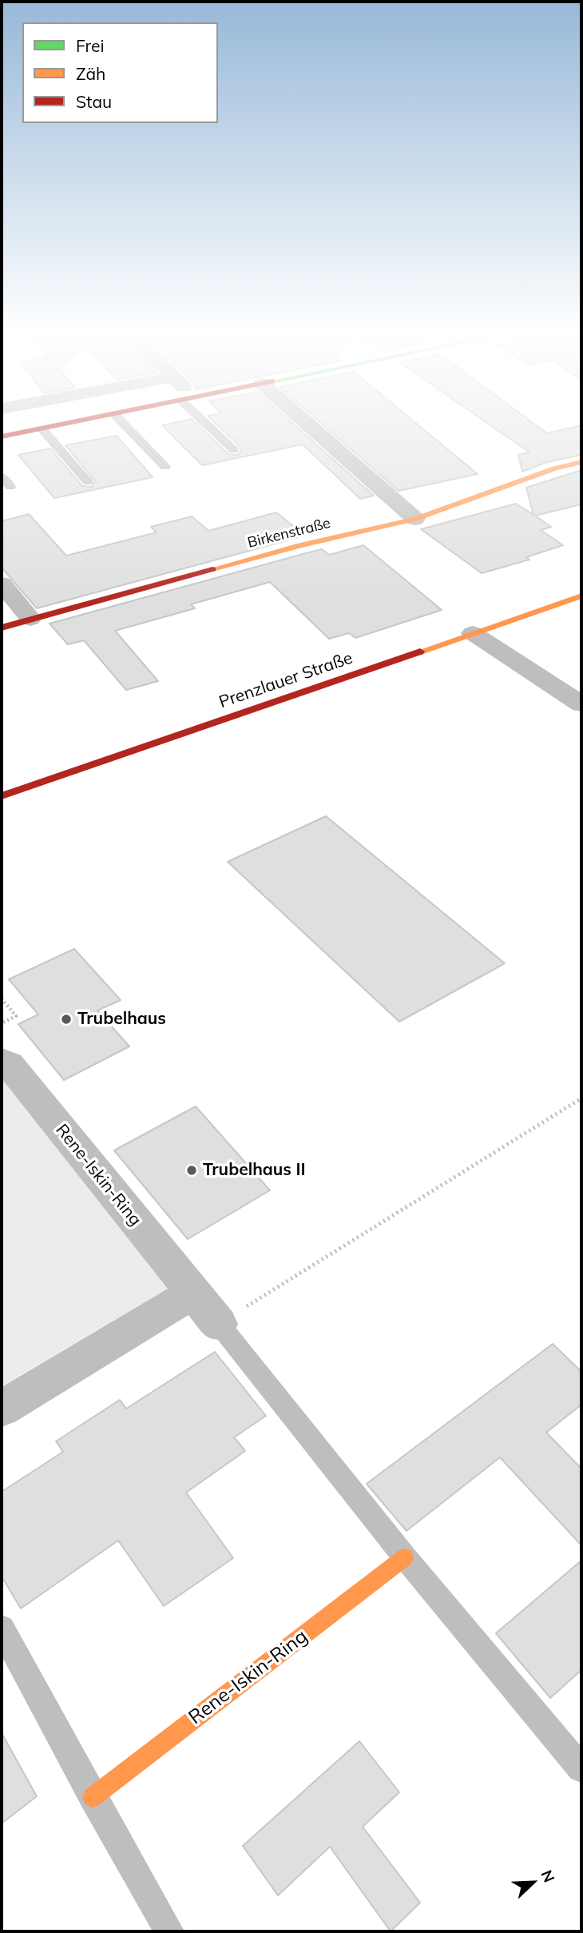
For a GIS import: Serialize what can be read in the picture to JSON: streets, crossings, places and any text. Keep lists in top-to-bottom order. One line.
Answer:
{"streets":{"street":["Birkenstraße","Prenzlauer Straße","Rene-Iskin-Ring"]},"places":["Trubelhaus","Trubelhaus II"],"legend":["Frei","Zäh","Stau"],"north":"top right"}
